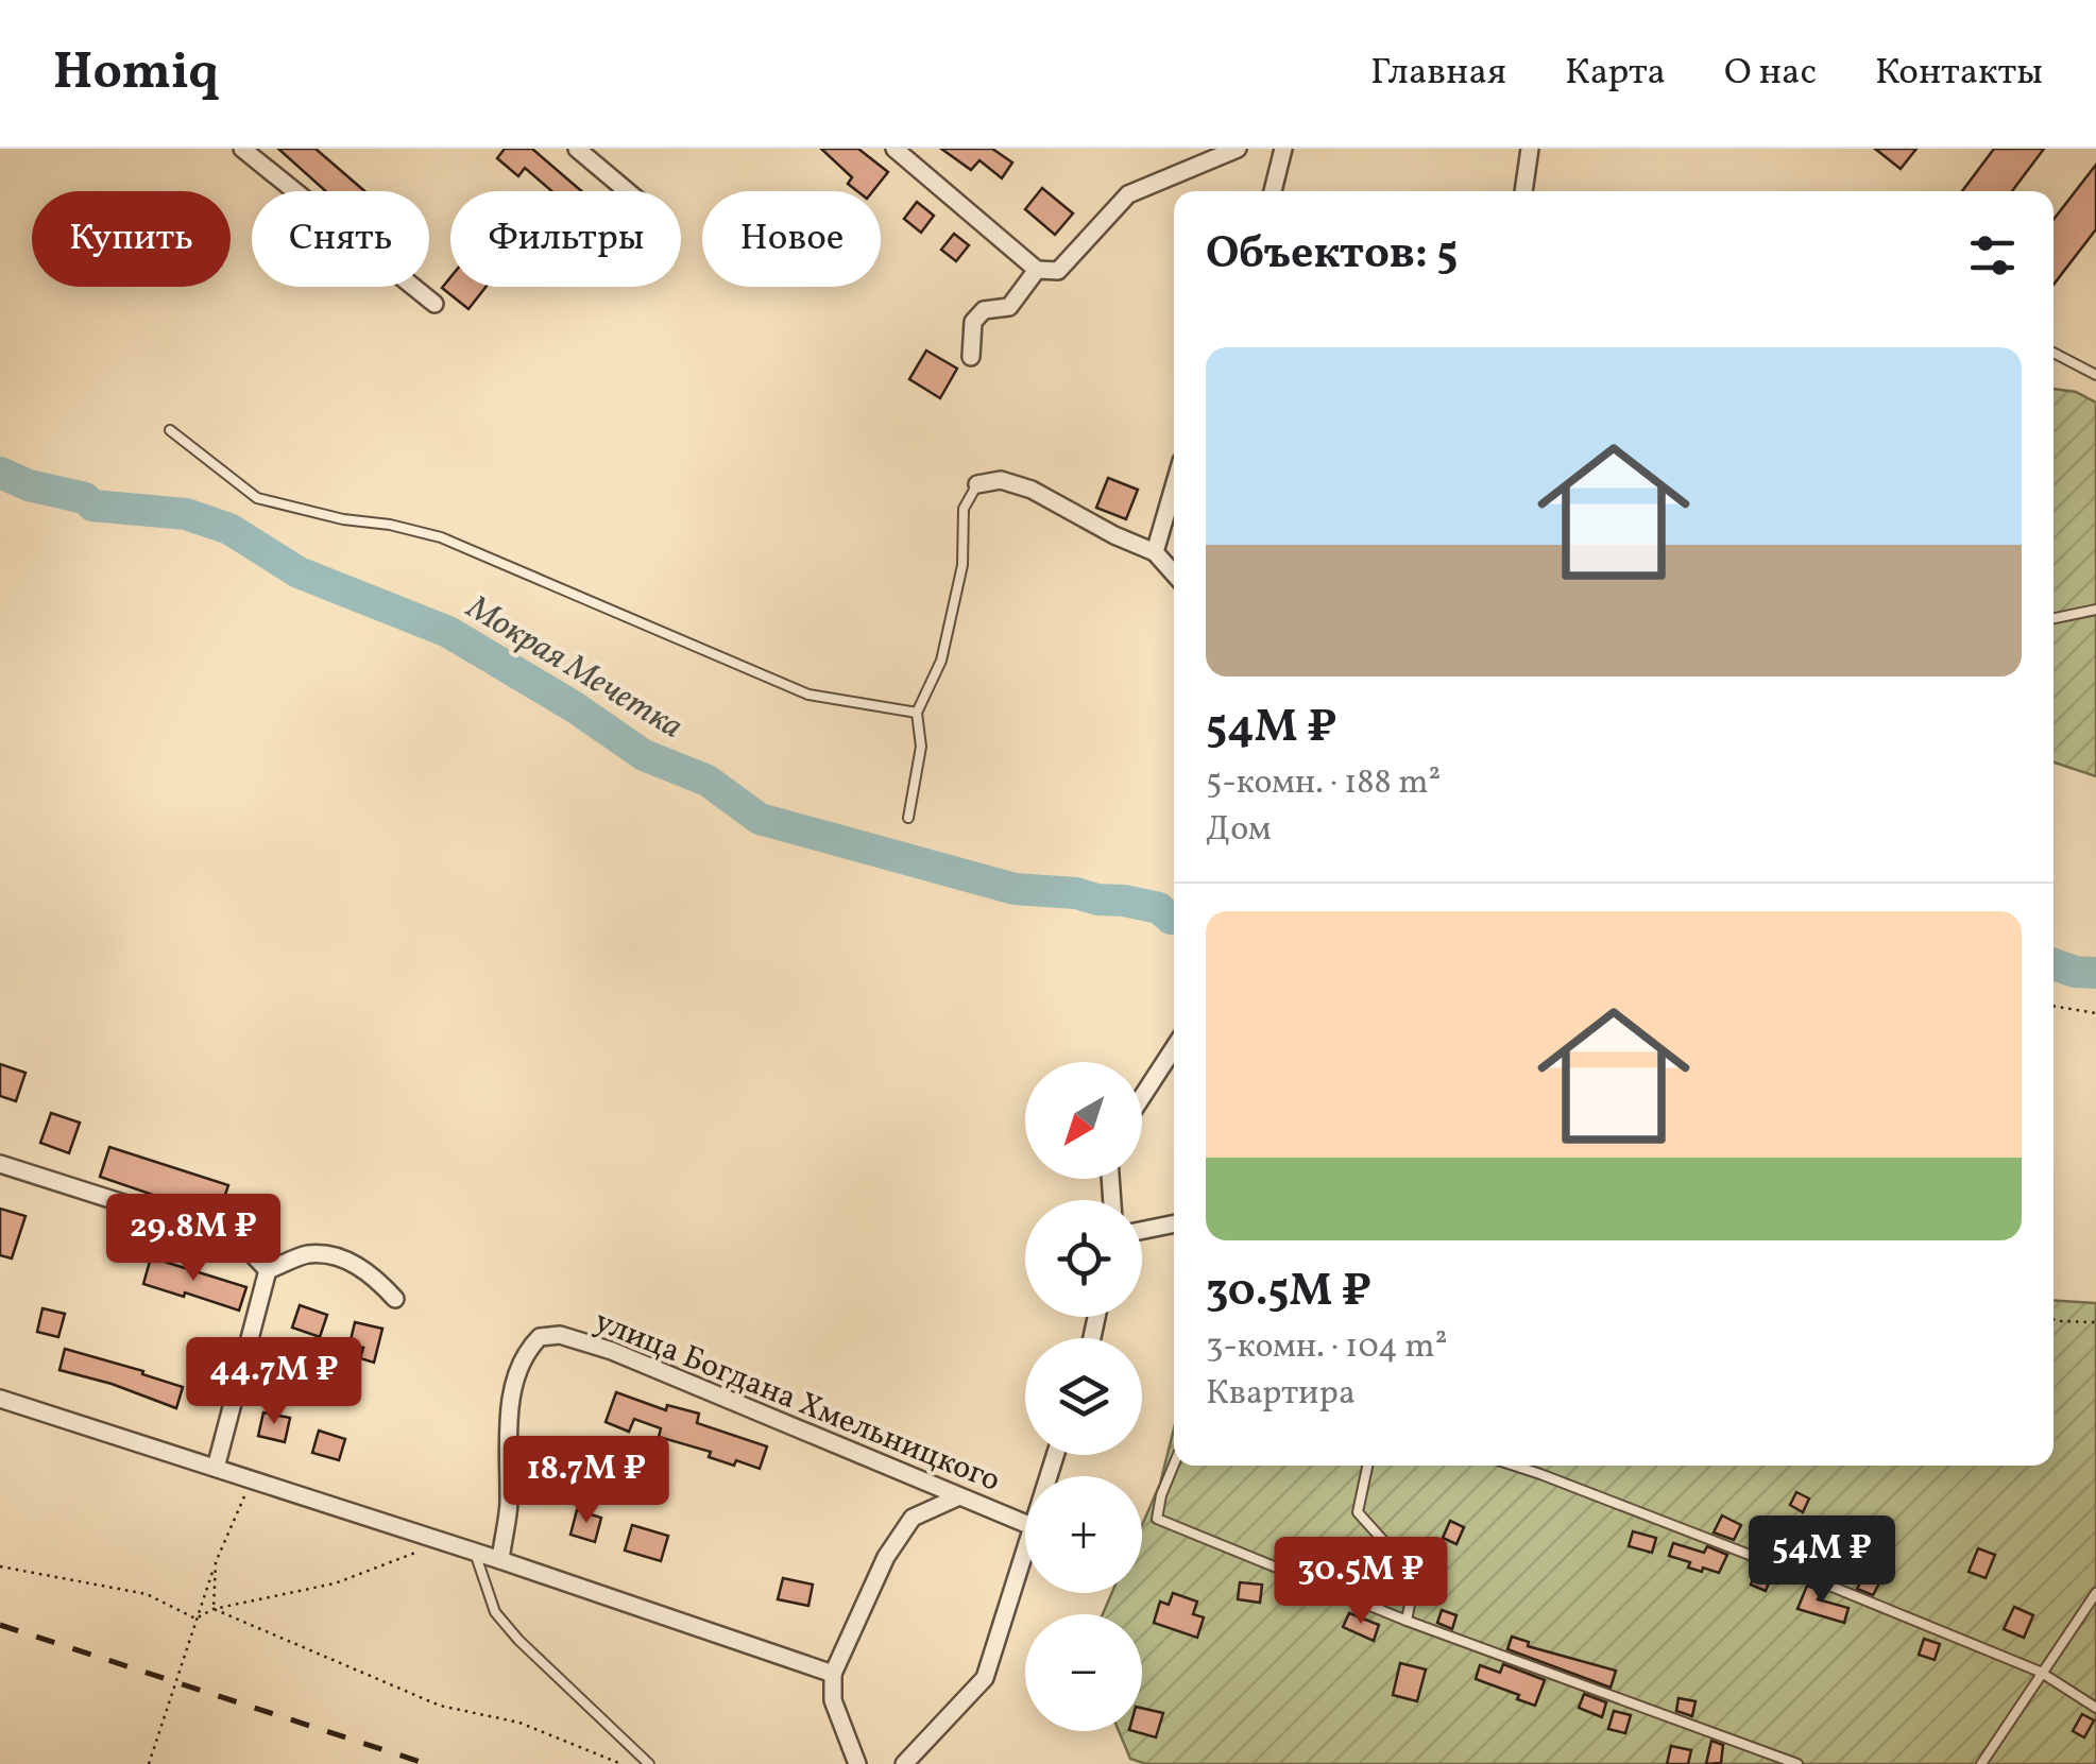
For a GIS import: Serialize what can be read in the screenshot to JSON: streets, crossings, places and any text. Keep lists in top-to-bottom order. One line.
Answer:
{"streets":{"street":["улица Богдана Хмельницкого"]},"water":["Мокрая Мечетка"],"north":"bottom left","page":{"header":"Homiq","nav":["Главная","Карта","О нас","Контакты"],"chip":["Купить","Снять","Фильтры","Новое"],"heading":"Объектов: 5","list":[{"name":"54M ₽","note":"5-комн. · 188 m² · Дом"},{"name":"30.5M ₽","note":"3-комн. · 104 m² · Квартира"}],"map_buttons":["+","−"],"price":["29.8M ₽","44.7M ₽","18.7M ₽","54M ₽","30.5M ₽"]}}
